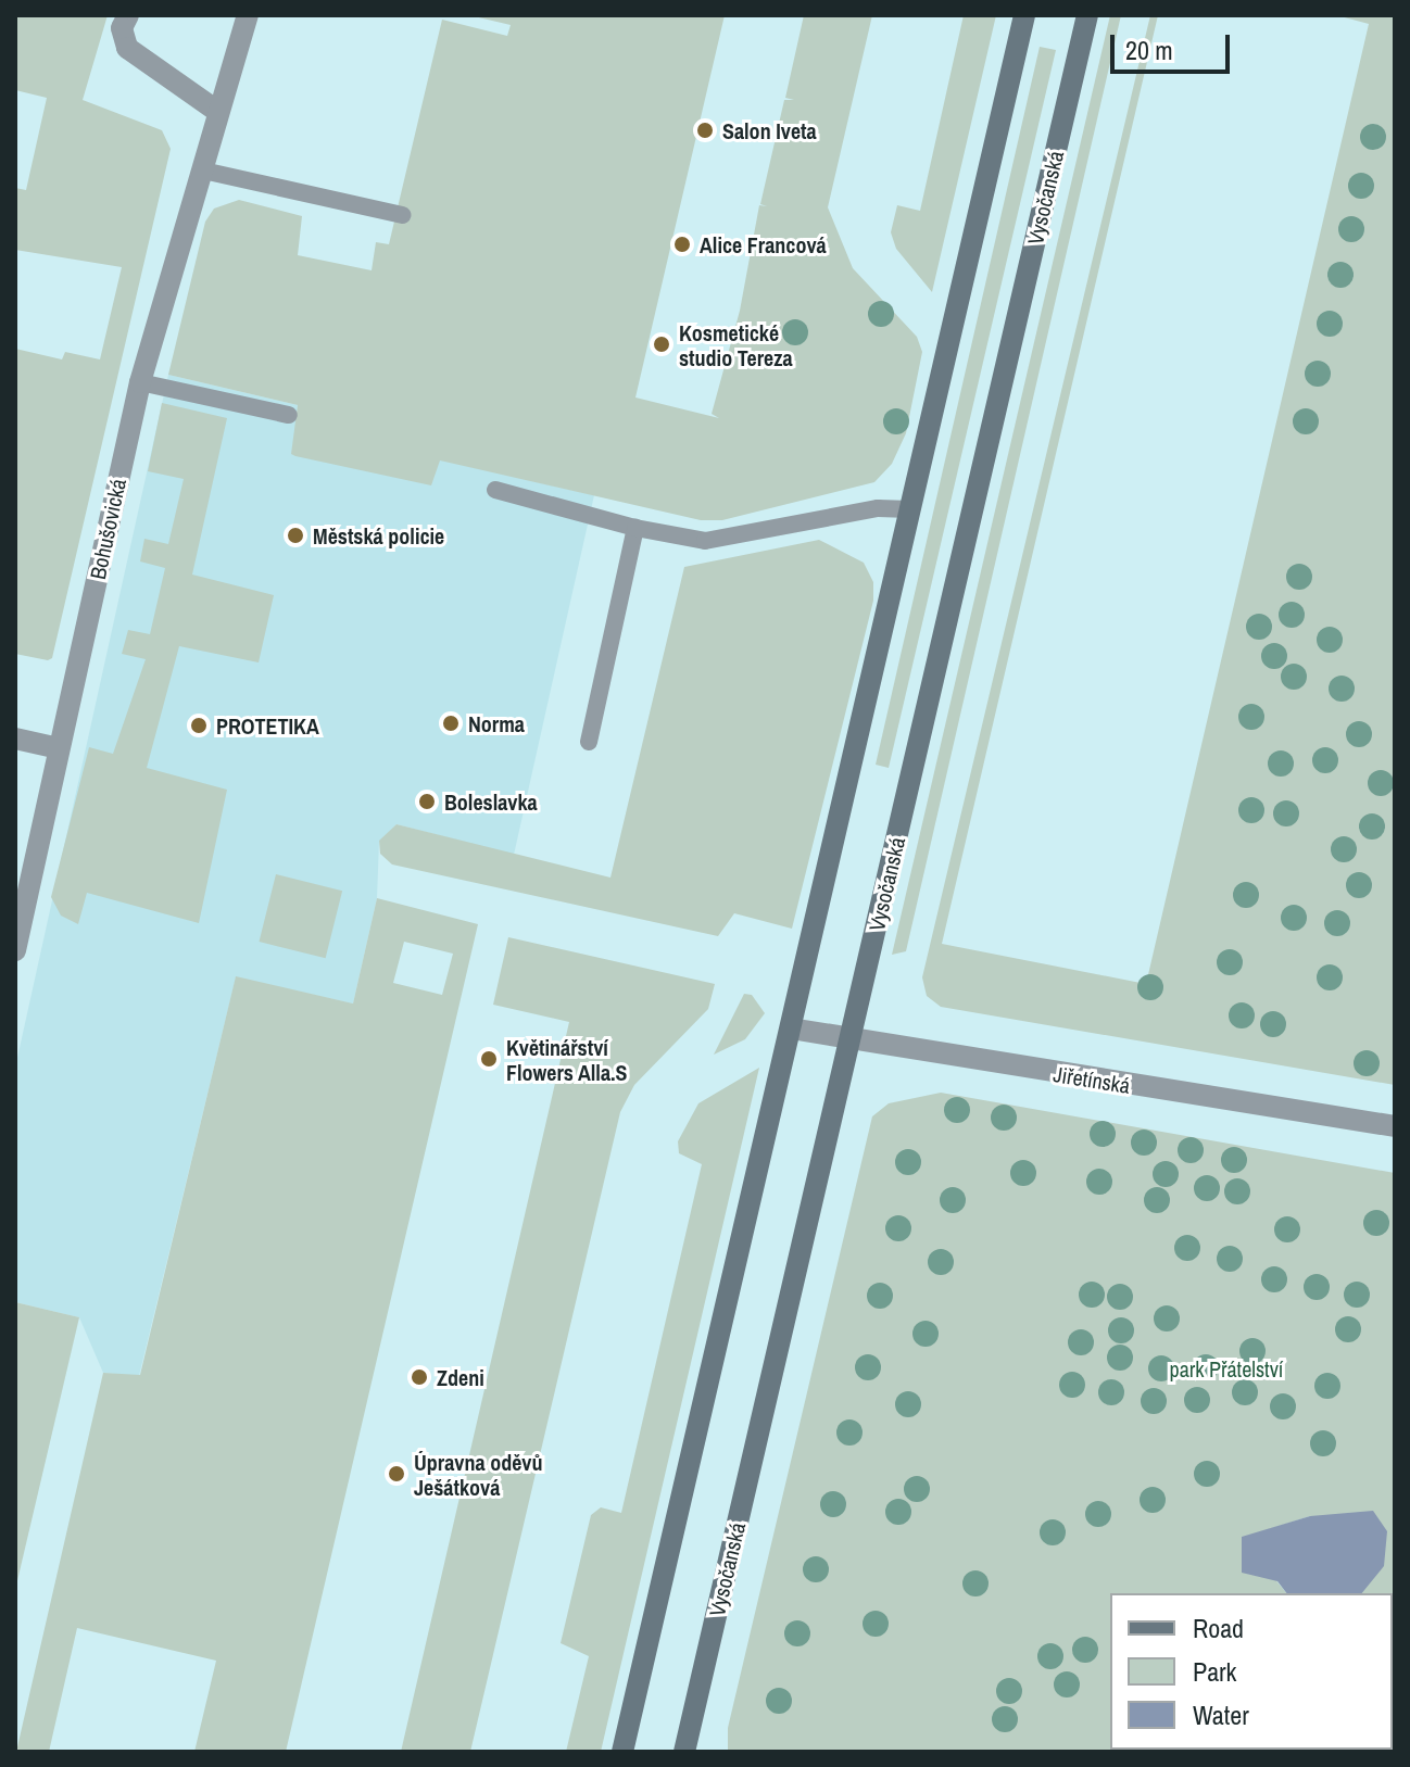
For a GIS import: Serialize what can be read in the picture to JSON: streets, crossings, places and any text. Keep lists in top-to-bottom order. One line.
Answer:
{"streets":{"main road":["Vysočanská"],"street":["Bohušovická","Jiřetínská"]},"crossings":[["Vysočanská","Jiřetínská"]],"parks":["park Přátelství"],"places":["Salon Iveta","Alice Francová","Kosmetické studio Tereza","Městská policie","Norma","PROTETIKA","Boleslavka","Květinářství Flowers Alla.S","Zdeni","Úpravna oděvů Ješátková"],"legend":["Road","Park","Water"],"scale_bar":"20 m"}
